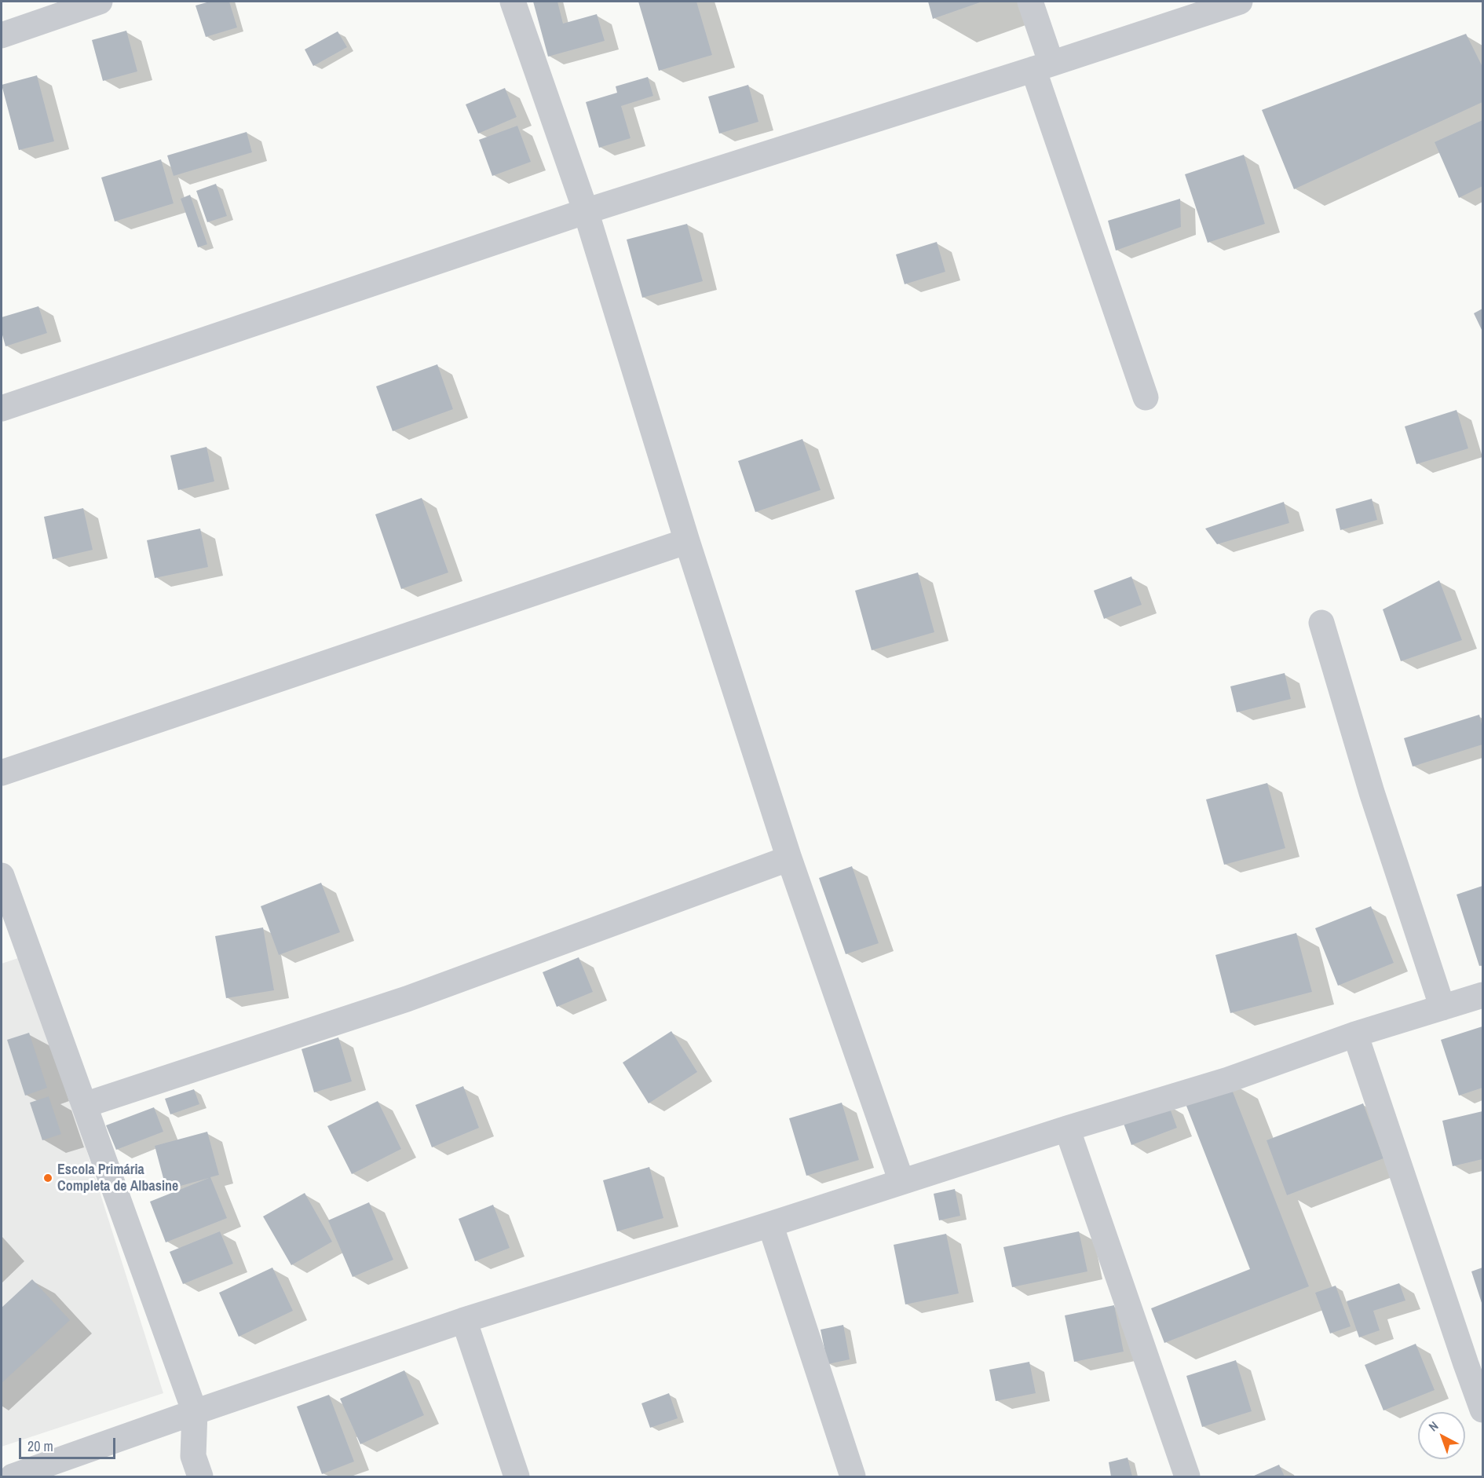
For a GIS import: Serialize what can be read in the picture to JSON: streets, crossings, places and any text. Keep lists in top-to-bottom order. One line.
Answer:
{"places":["Escola Primária Completa de Albasine"],"scale_bar":"20 m","north":"top left"}
